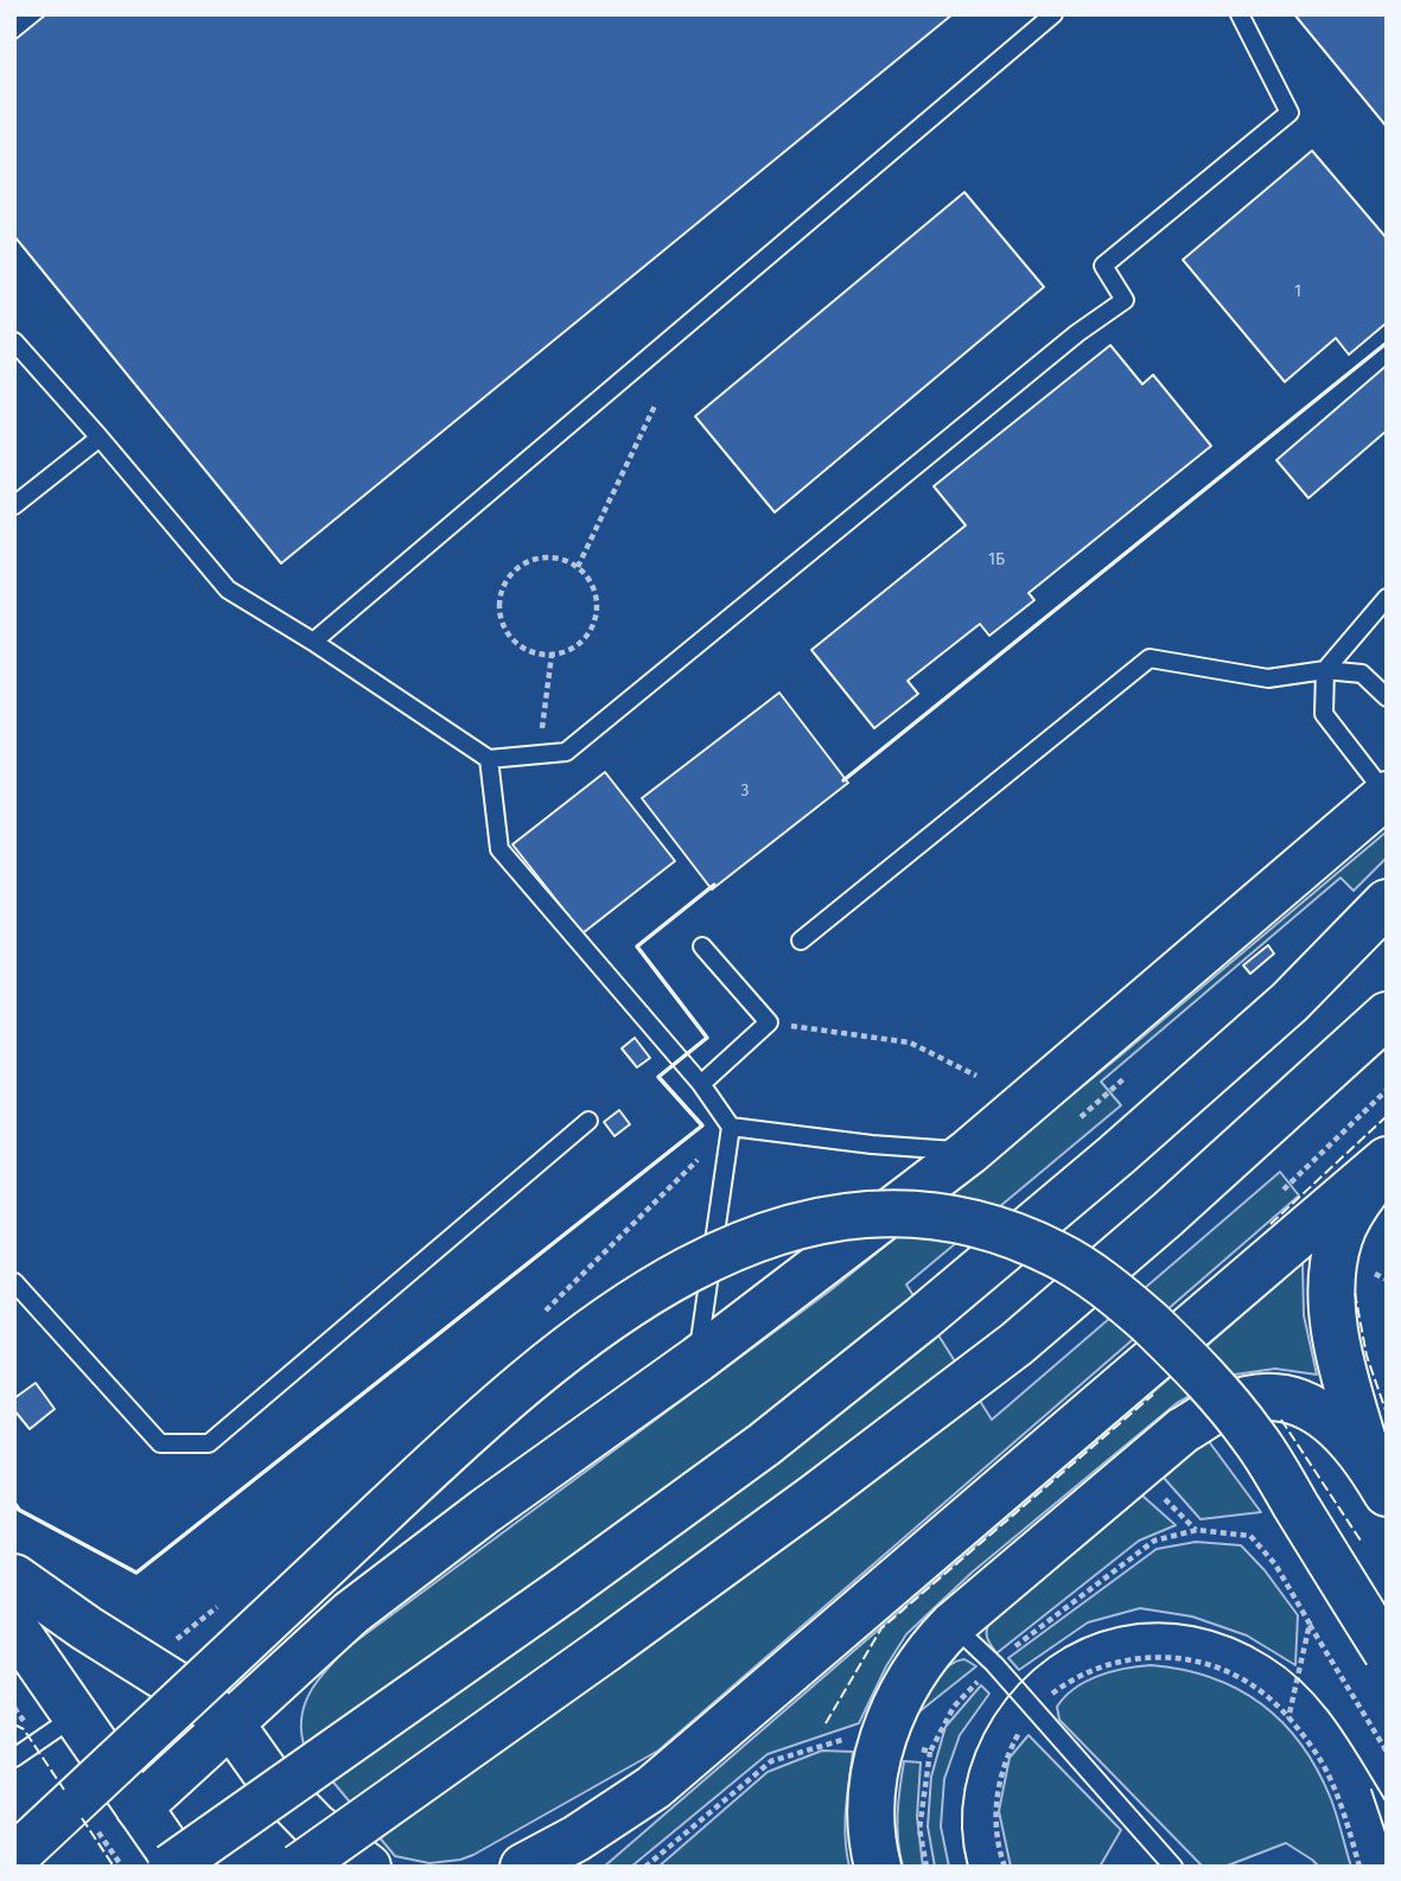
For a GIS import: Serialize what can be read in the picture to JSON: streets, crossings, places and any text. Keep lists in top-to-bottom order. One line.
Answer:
{"house_numbers":["1","1Б","3"]}
